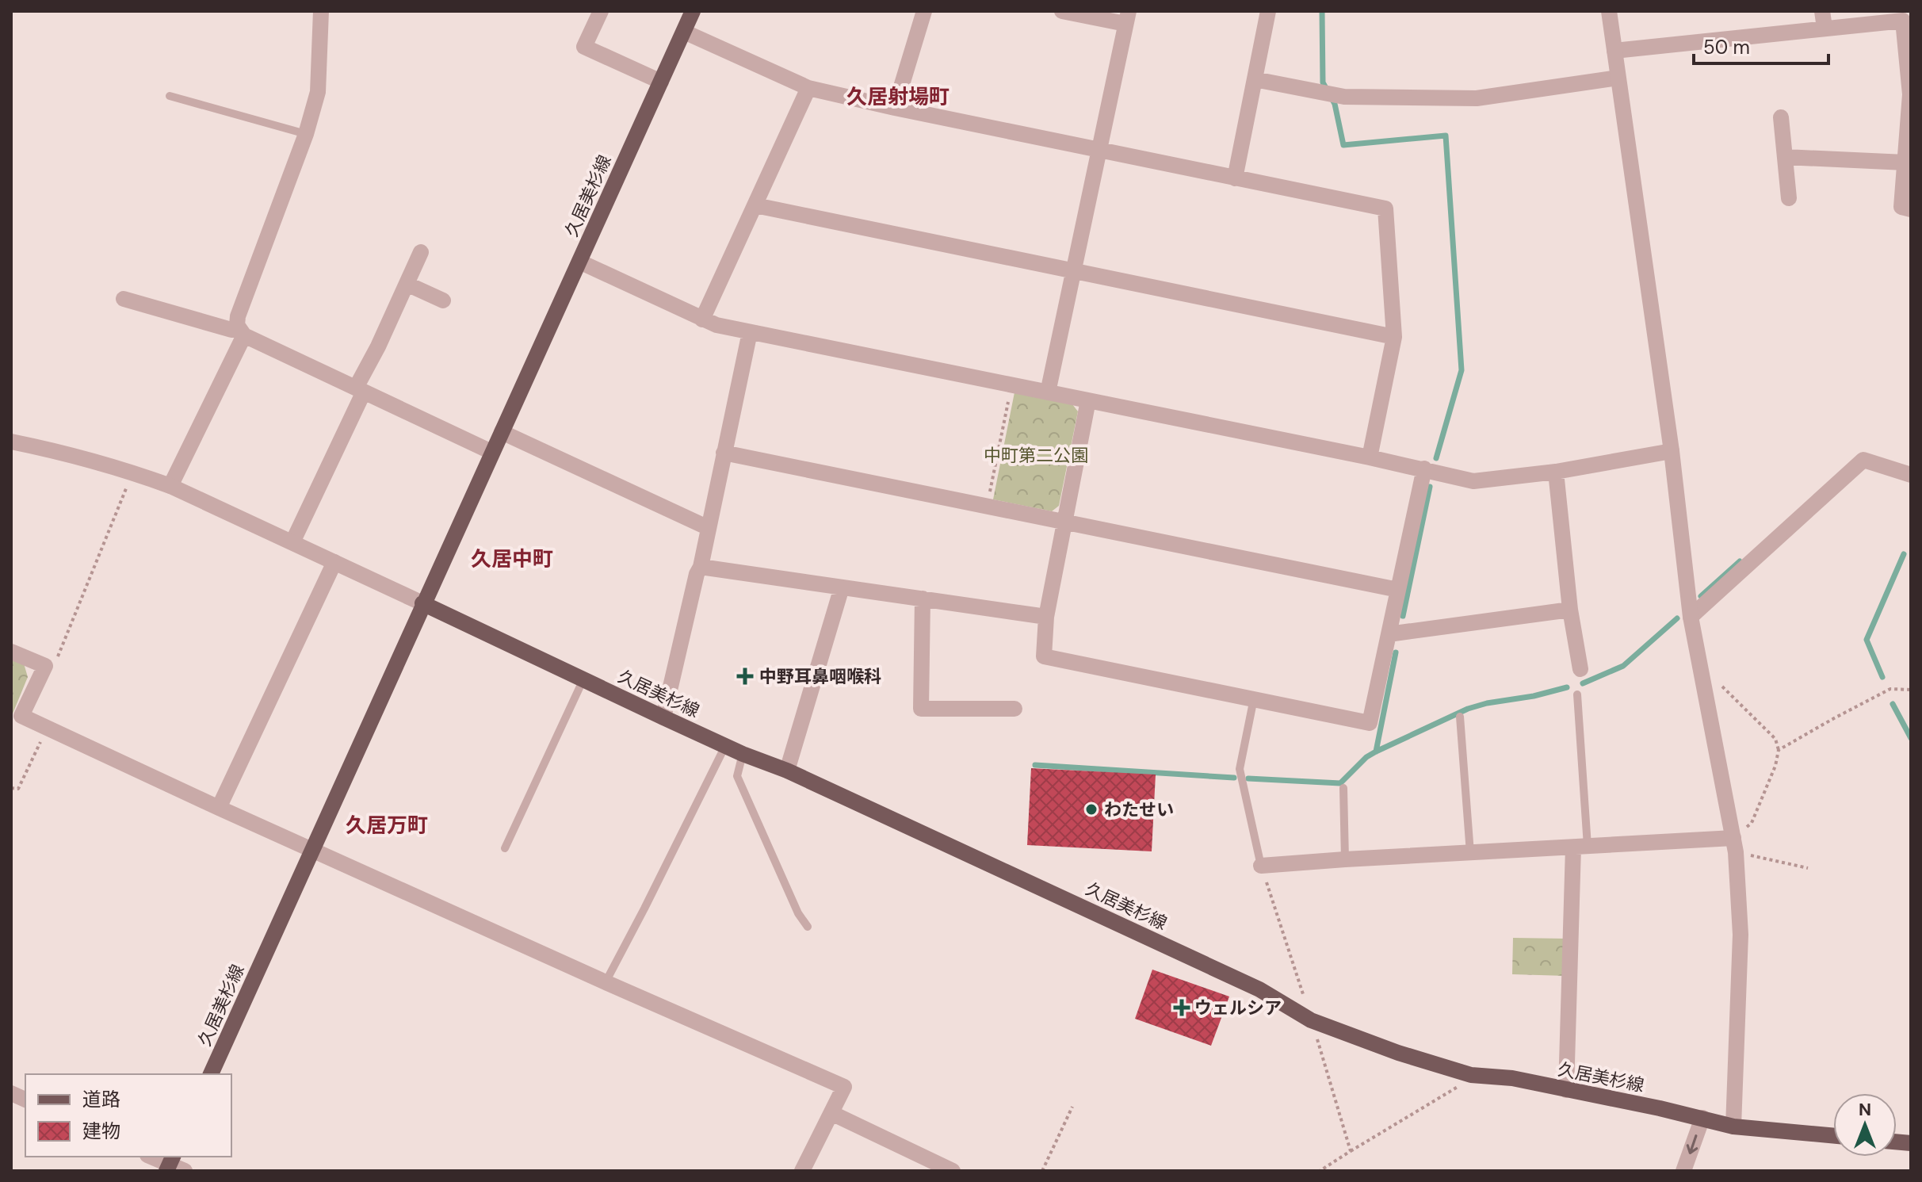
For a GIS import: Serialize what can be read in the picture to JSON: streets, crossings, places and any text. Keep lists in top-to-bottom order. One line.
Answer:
{"streets":{"main road":["久居美杉線"]},"districts":["久居射場町","久居中町","久居万町"],"parks":["中町第二公園"],"places":{"health":["中野耳鼻咽喉科","ウェルシア"],"other":["わたせい"]},"legend":["道路","建物"],"scale_bar":"50 m","north":"top"}
